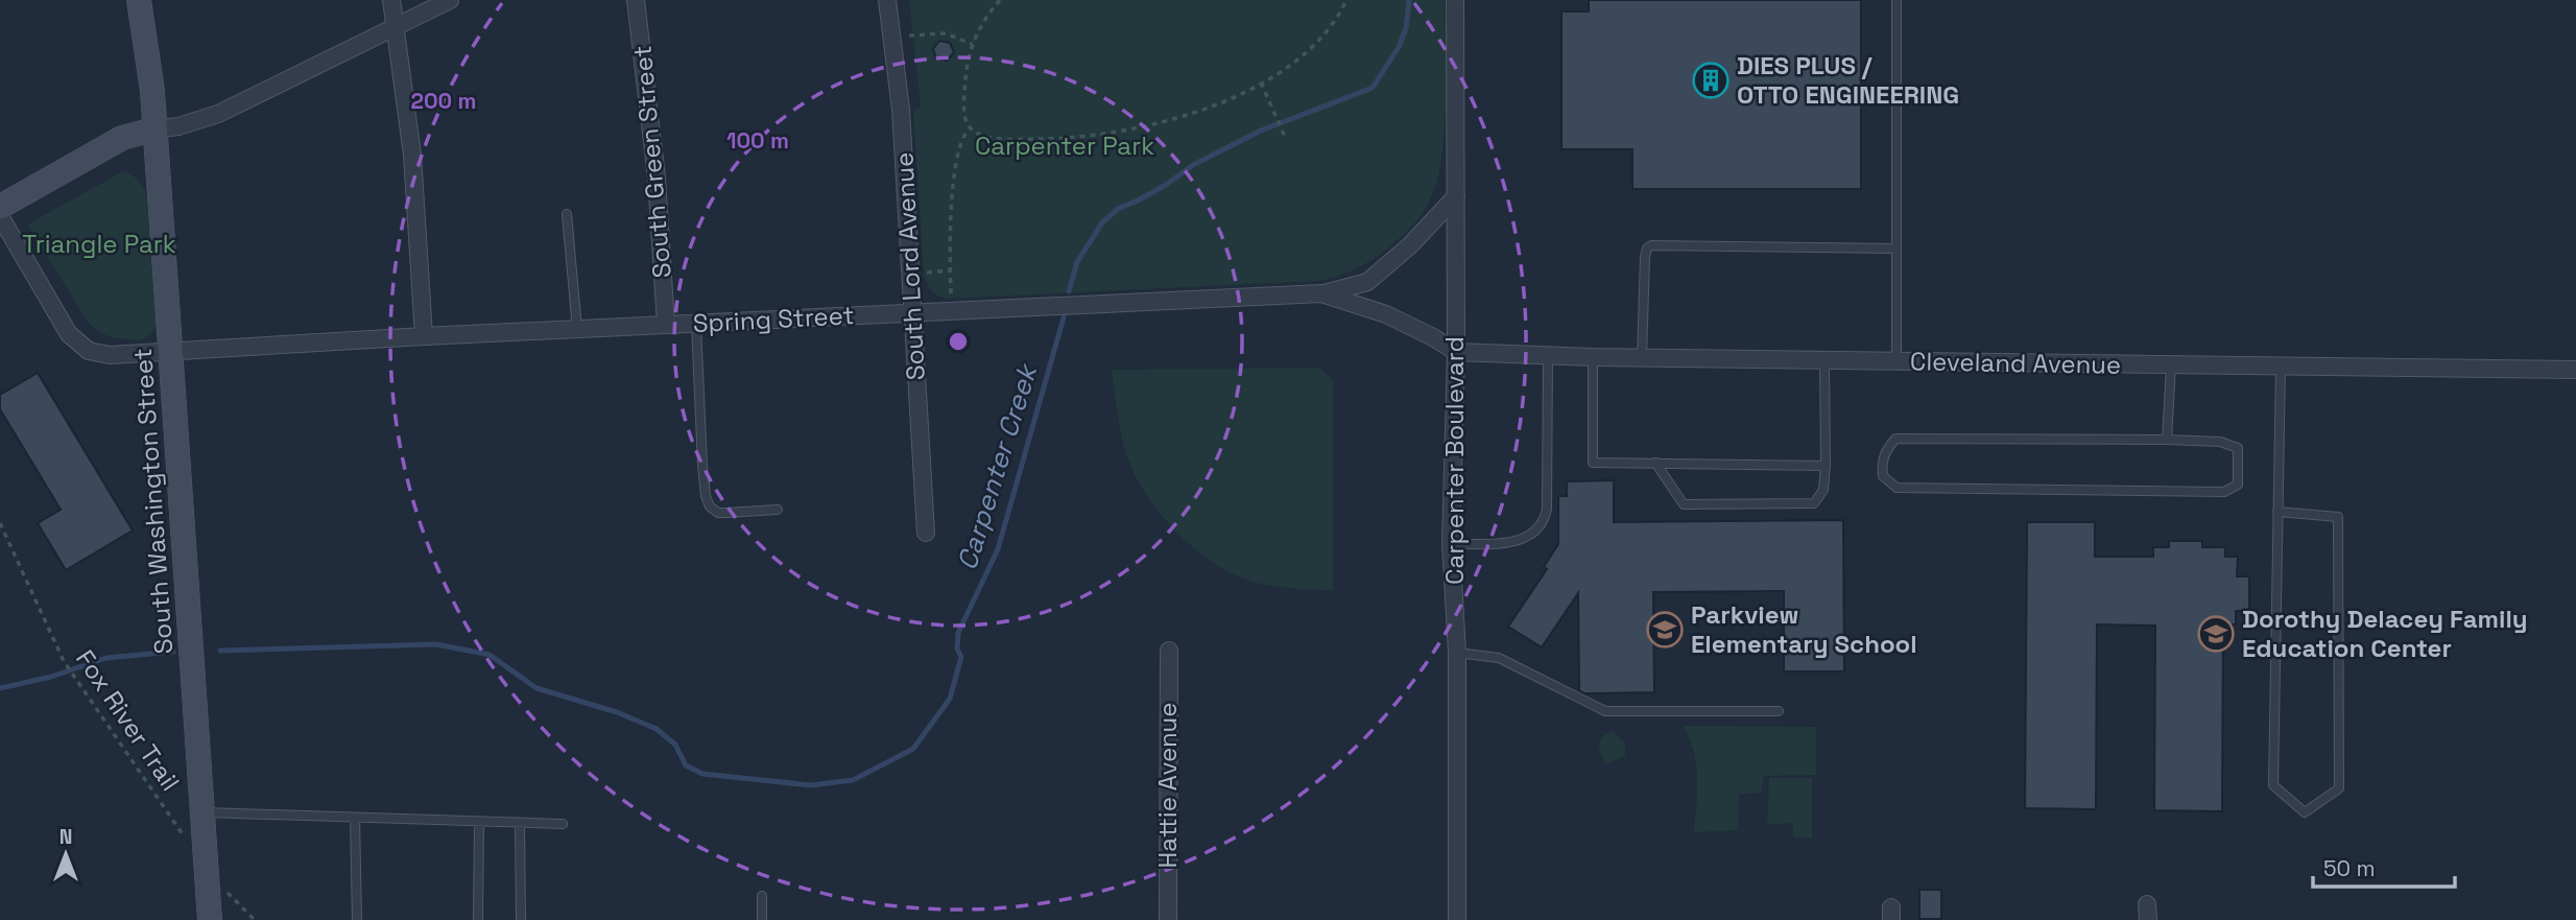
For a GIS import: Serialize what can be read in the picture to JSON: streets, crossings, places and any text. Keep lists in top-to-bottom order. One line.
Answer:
{"streets":{"street":["South Green Street","South Lord Avenue","Spring Street","Cleveland Avenue","Carpenter Boulevard","South Washington Street","Hattie Avenue"],"path":["Fox River Trail"]},"crossings":[["South Green Street","Spring Street"],["South Lord Avenue","Spring Street"],["Spring Street","Cleveland Avenue"],["Spring Street","Carpenter Boulevard"],["Spring Street","South Washington Street"],["Cleveland Avenue","Carpenter Boulevard"]],"water":["Carpenter Creek"],"parks":["Carpenter Park","Triangle Park"],"places":{"building":["DIES PLUS / OTTO ENGINEERING"],"school or university":["Parkview Elementary School","Dorothy Delacey Family Education Center"]},"scale_bar":"50 m","north":"top","rings":["200 m","100 m"]}
